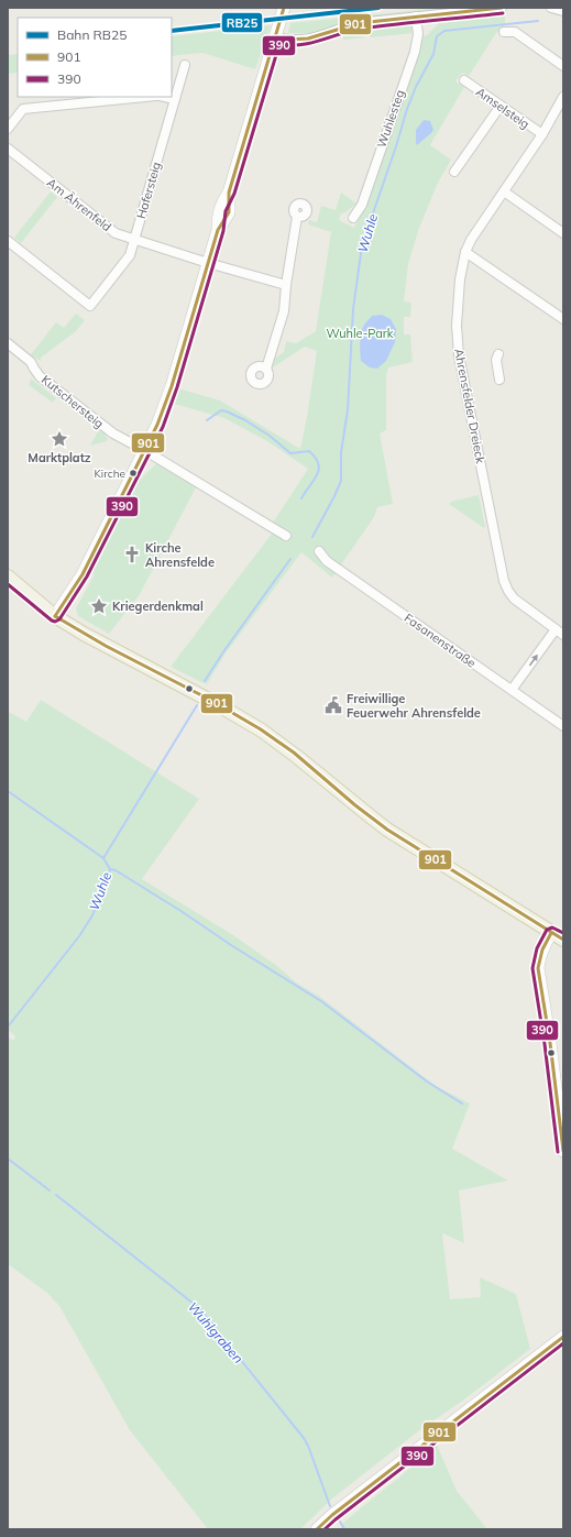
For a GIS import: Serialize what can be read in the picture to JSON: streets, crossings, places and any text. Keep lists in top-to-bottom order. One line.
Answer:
{"streets":{"street":["Amselsteig","Wuhlesteg","Hafersteig","Am Ährenfeld","Kutschersteig","Ahrensfelder Dreieck","Fasanenstraße"]},"crossings":[["Amselsteig","Ahrensfelder Dreieck"],["Hafersteig","Am Ährenfeld"]],"water":["Wuhle","Wuhlgraben"],"parks":["Wuhle-Park"],"places":{"place":["Marktplatz","Kriegerdenkmal"],"other":["Kirche"],"church":["Kirche Ahrensfelde"],"public building":["Freiwillige Feuerwehr Ahrensfelde"]},"lines":["rail line RB25","transit line 901","transit line 390"],"legend":["Bahn RB25","901","390"]}
